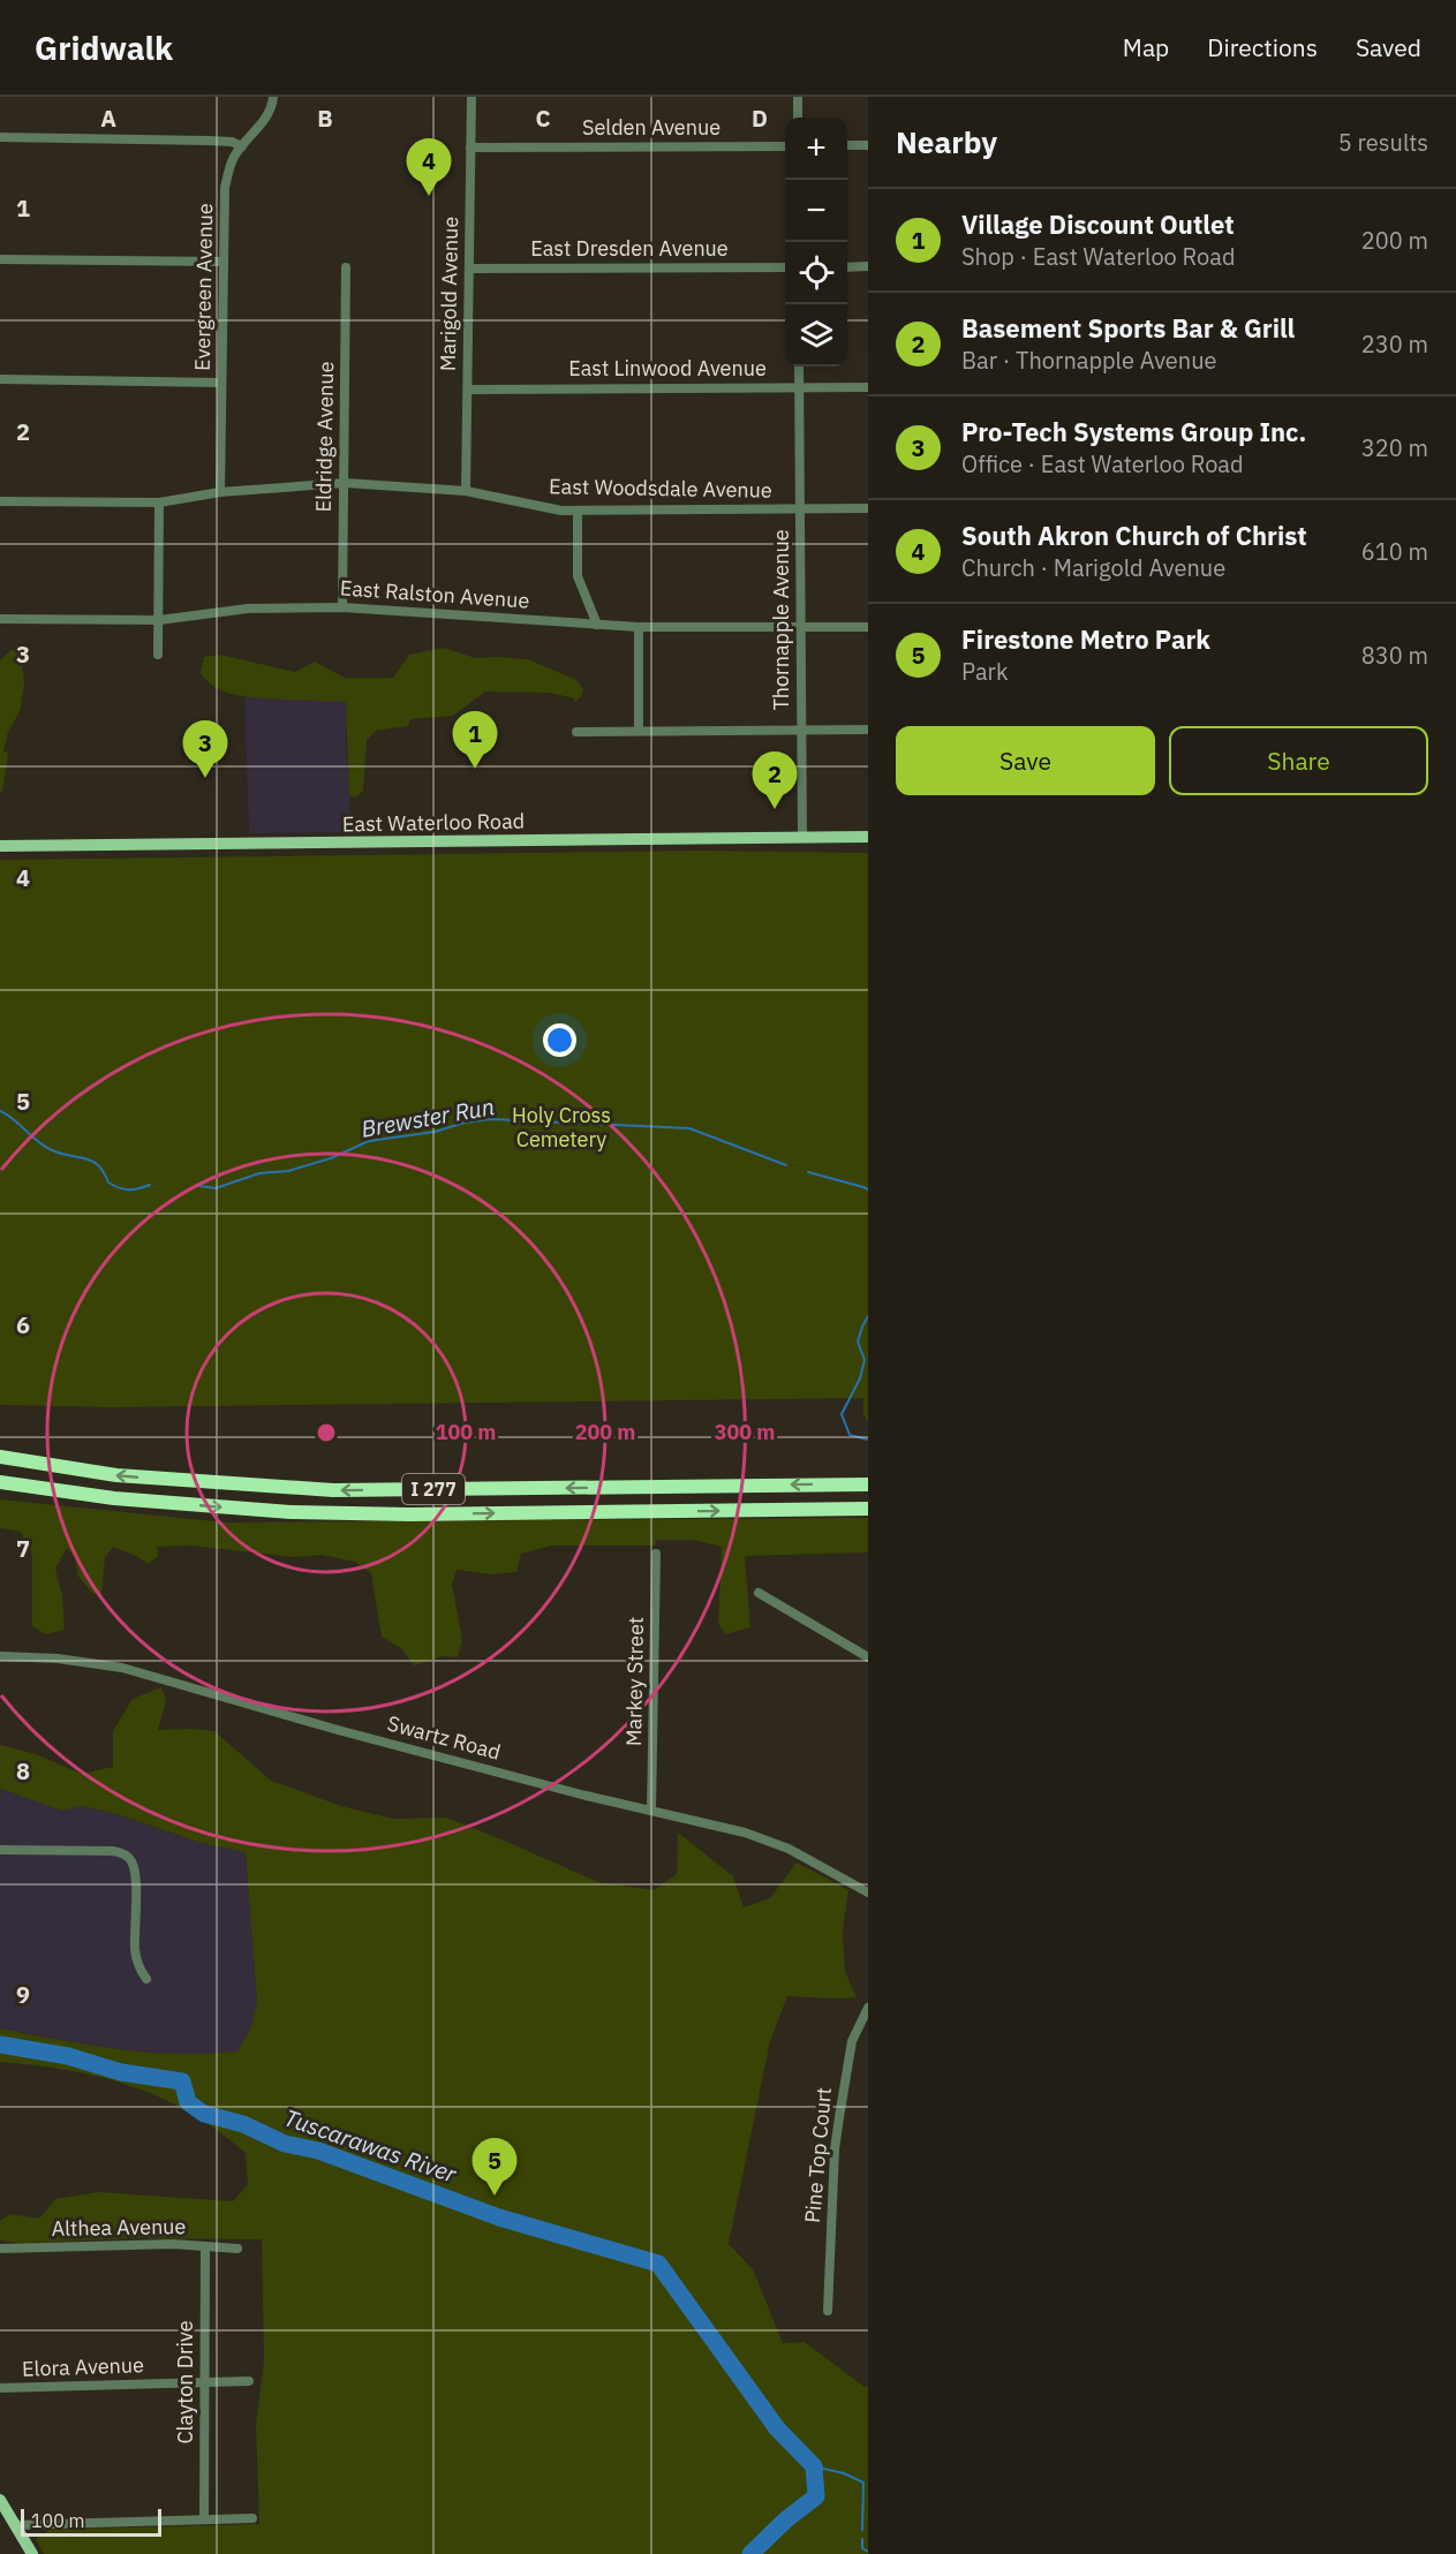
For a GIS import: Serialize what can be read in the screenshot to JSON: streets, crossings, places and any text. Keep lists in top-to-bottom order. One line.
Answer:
{"streets":{"highway":["I 277"],"main road":["East Waterloo Road"],"street":["Selden Avenue","East Dresden Avenue","Evergreen Avenue","Marigold Avenue","East Linwood Avenue","Eldridge Avenue","East Woodsdale Avenue","East Ralston Avenue","Thornapple Avenue","Markey Street","Swartz Road","Pine Top Court","Althea Avenue","Elora Avenue","Clayton Drive"]},"crossings":[["Selden Avenue","Marigold Avenue"],["East Dresden Avenue","Marigold Avenue"],["Evergreen Avenue","East Woodsdale Avenue"],["Marigold Avenue","East Linwood Avenue"],["Marigold Avenue","East Woodsdale Avenue"],["East Linwood Avenue","Thornapple Avenue"],["Eldridge Avenue","East Woodsdale Avenue"],["Eldridge Avenue","East Ralston Avenue"],["East Woodsdale Avenue","Thornapple Avenue"],["East Ralston Avenue","Thornapple Avenue"],["Thornapple Avenue","East Waterloo Road"],["Markey Street","Swartz Road"],["Althea Avenue","Clayton Drive"],["Elora Avenue","Clayton Drive"]],"water":["Brewster Run","Tuscarawas River"],"parks":["Holy Cross Cemetery"],"scale_bar":"100 m","page":{"header":"Gridwalk","nav":["Map","Directions","Saved"],"heading":["Nearby","5 results"],"map_buttons":["+","−"],"pins":["4","1","3","2","5"],"list":[{"mark":"1","name":"Village Discount Outlet","note":"Shop · East Waterloo Road","value":"200 m"},{"mark":"2","name":"Basement Sports Bar & Grill","note":"Bar · Thornapple Avenue","value":"230 m"},{"mark":"3","name":"Pro-Tech Systems Group Inc.","note":"Office · East Waterloo Road","value":"320 m"},{"mark":"4","name":"South Akron Church of Christ","note":"Church · Marigold Avenue","value":"610 m"},{"mark":"5","name":"Firestone Metro Park","note":"Park","value":"830 m"}],"buttons":["Save","Share"],"scale":"100 m"},"grid":{"columns":["A","B","C","D"],"rows":["1","2","3","4","5","6","7","8","9"]},"rings":["100 m","200 m","300 m"]}
